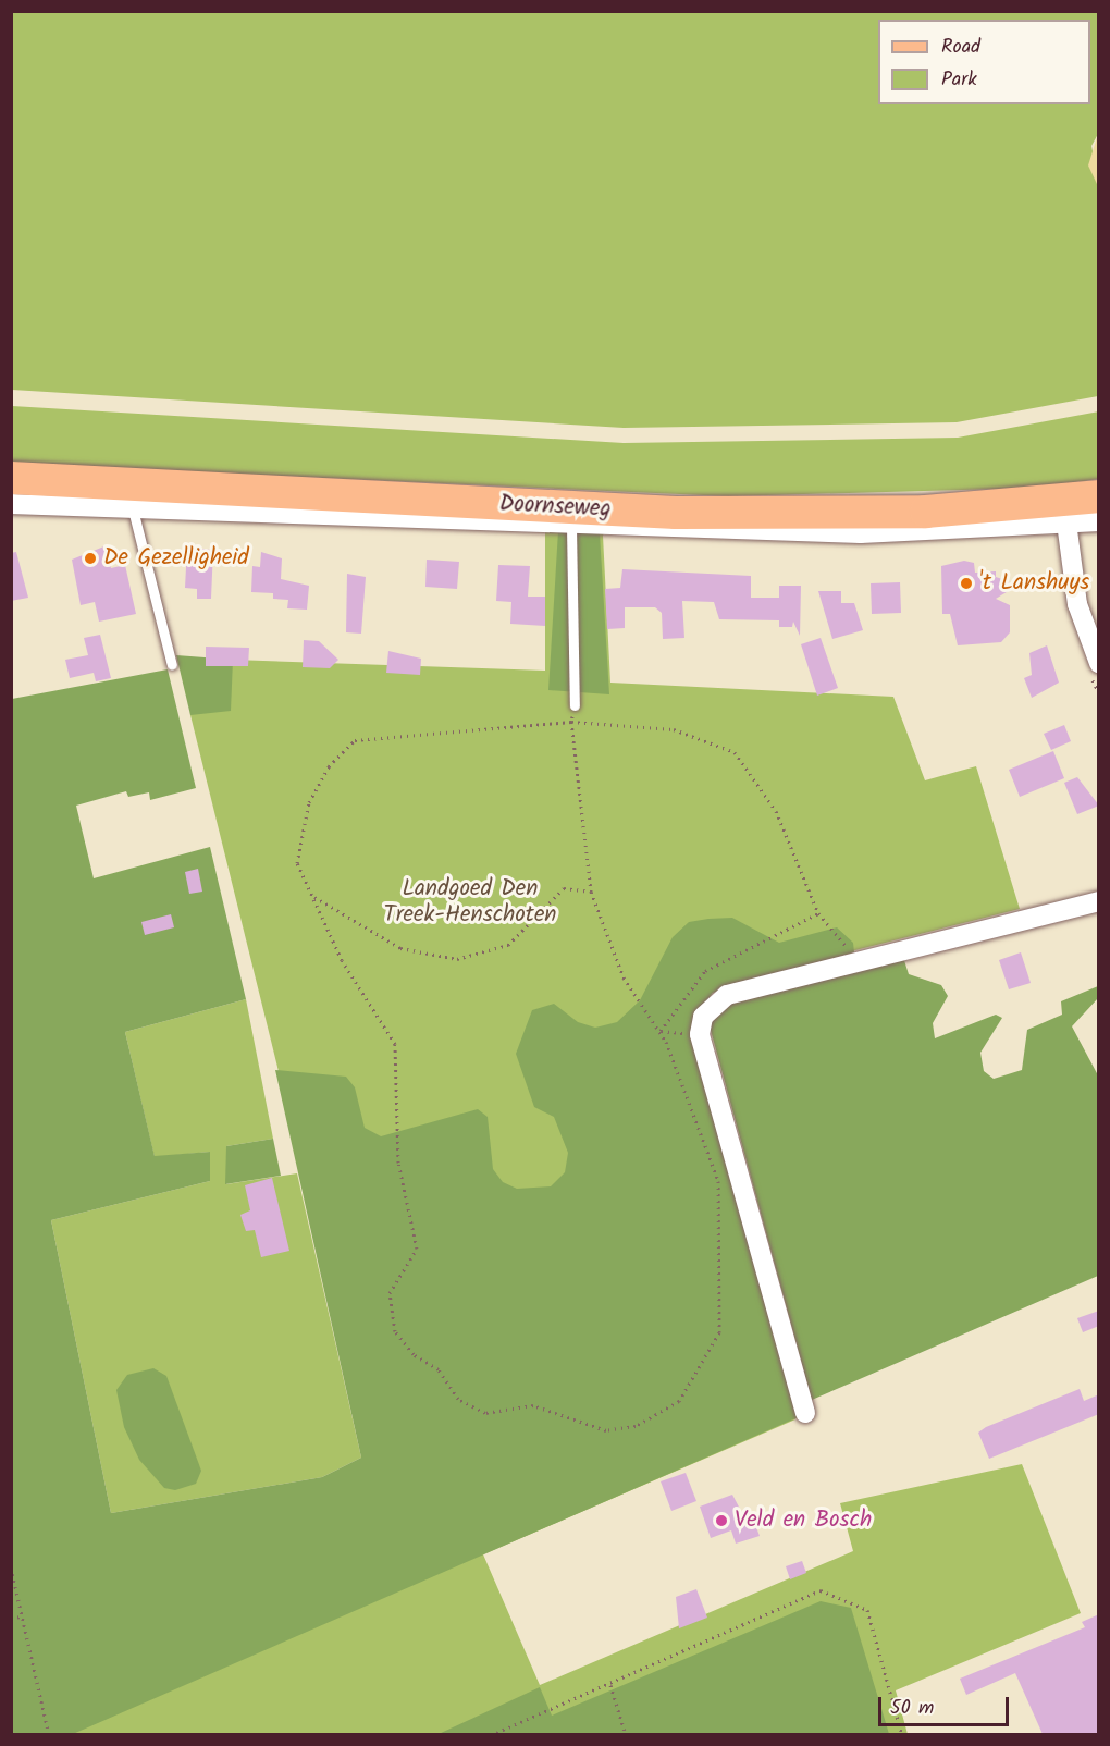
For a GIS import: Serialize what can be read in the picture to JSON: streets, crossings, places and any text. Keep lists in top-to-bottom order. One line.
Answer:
{"streets":{"main road":["Doornseweg"]},"parks":["Landgoed Den Treek-Henschoten"],"places":["De Gezelligheid","'t Lanshuys","Veld en Bosch"],"legend":["Road","Park"],"scale_bar":"50 m"}
